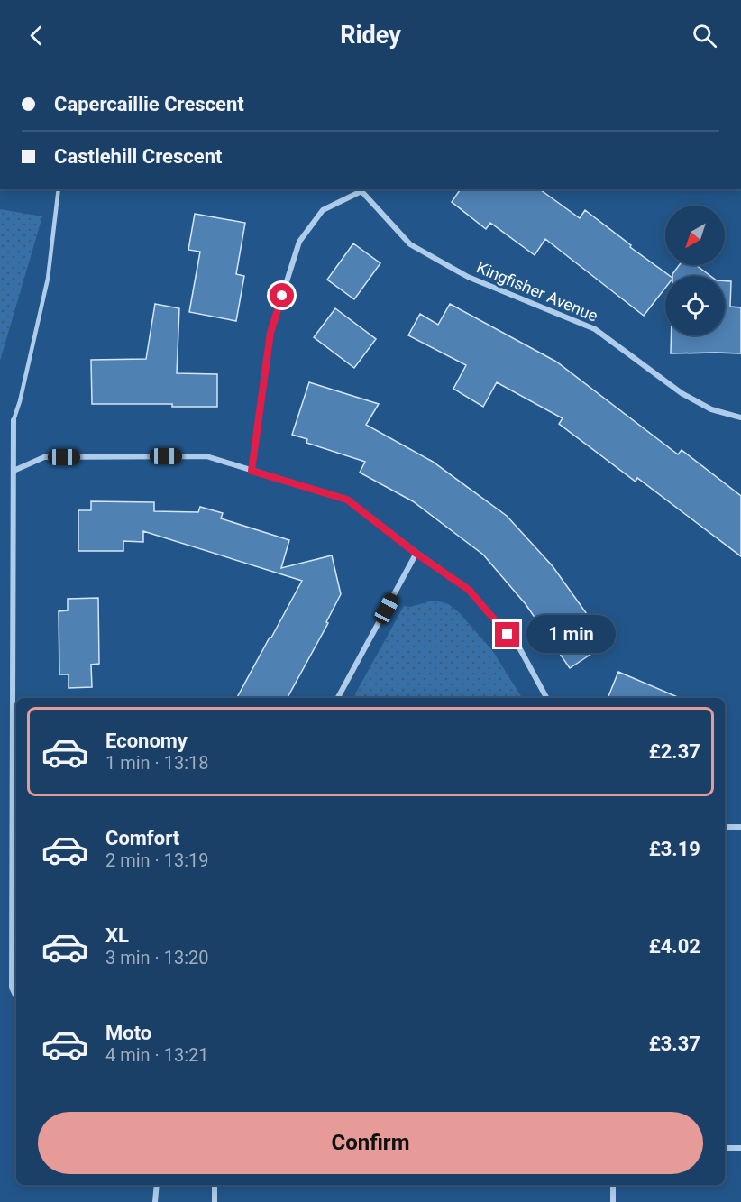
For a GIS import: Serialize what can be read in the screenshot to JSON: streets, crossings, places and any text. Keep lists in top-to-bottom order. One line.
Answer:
{"streets":{"street":["Kingfisher Avenue"]},"north":"bottom left","page":{"header":"Ridey","banner":["Capercaillie Crescent","Castlehill Crescent"],"bubble":"1 min","list":[{"name":"Economy","note":"1 min · 13:18","value":"£2.37"},{"name":"Comfort","note":"2 min · 13:19","value":"£3.19"},{"name":"XL","note":"3 min · 13:20","value":"£4.02"},{"name":"Moto","note":"4 min · 13:21","value":"£3.37"}],"buttons":"Confirm"}}
